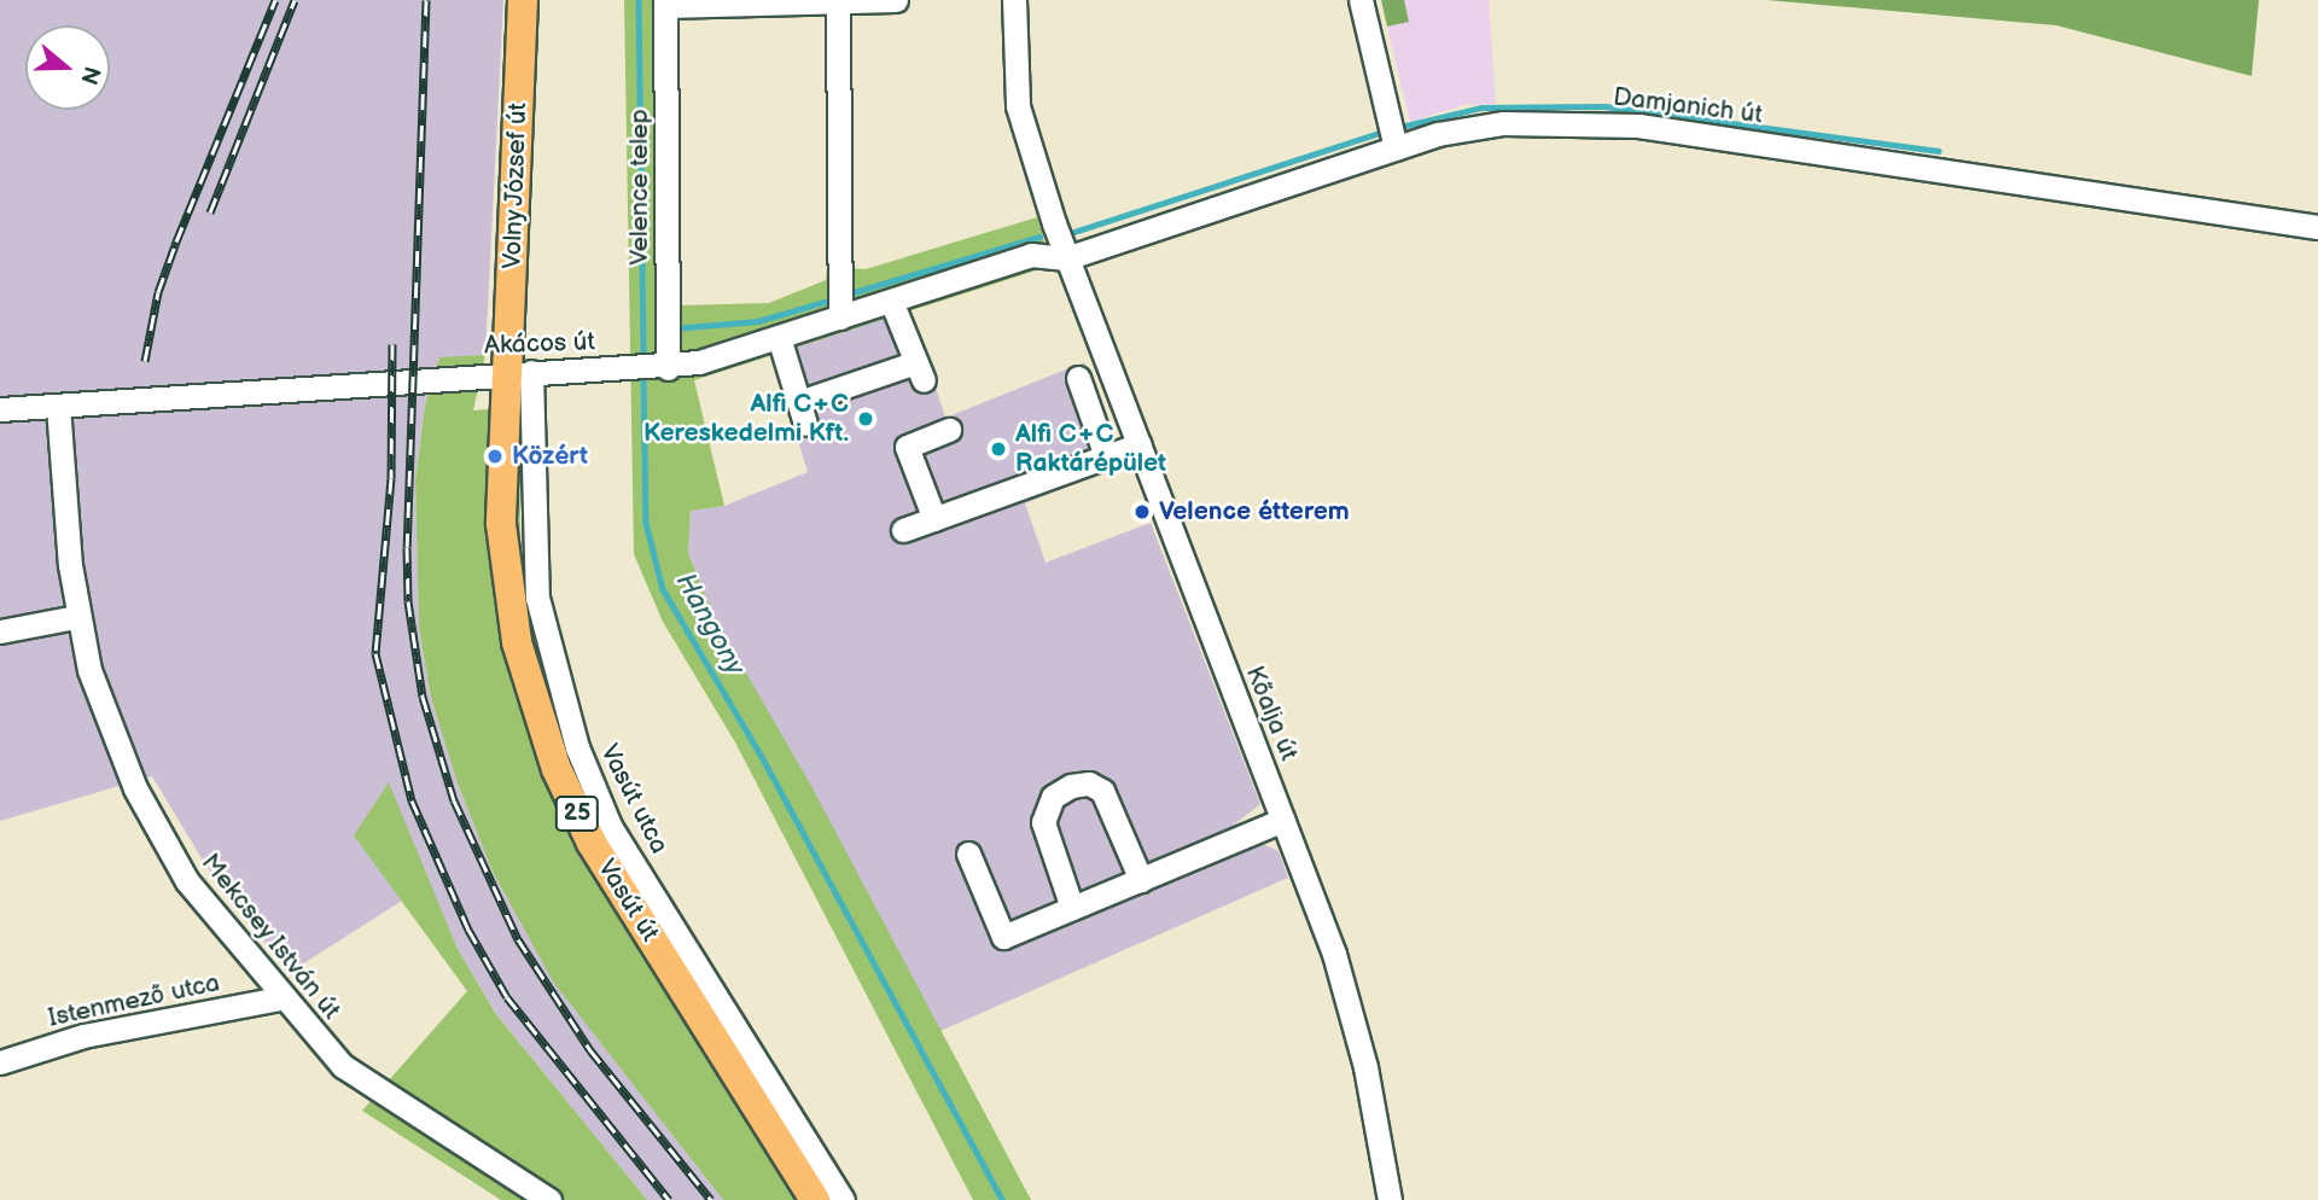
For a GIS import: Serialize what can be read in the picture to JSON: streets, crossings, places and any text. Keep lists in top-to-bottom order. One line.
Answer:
{"streets":{"main road":["Volny József út","25","Vasút út"],"street":["Damjanich út","Velence telep","Akácos út","Kőalja út","Vasút utca","Mekcsey István út","Istenmező utca"]},"crossings":[["Damjanich út","Akácos út"],["Damjanich út","Kőalja út"],["Volny József út","Akácos út"],["Volny József út","Vasút utca"],["Volny József út","Vasút út"],["Velence telep","Akácos út"],["Akácos út","Kőalja út"],["Akácos út","Vasút utca"],["Akácos út","Vasút út"],["Akácos út","Mekcsey István út"],["Vasút utca","Vasút út"],["Mekcsey István út","Istenmező utca"]],"water":["Hangony"],"places":["Alfi C+C Kereskedelmi Kft.","Alfi C+C Raktárépület","Közért","Velence étterem"],"north":"right"}
